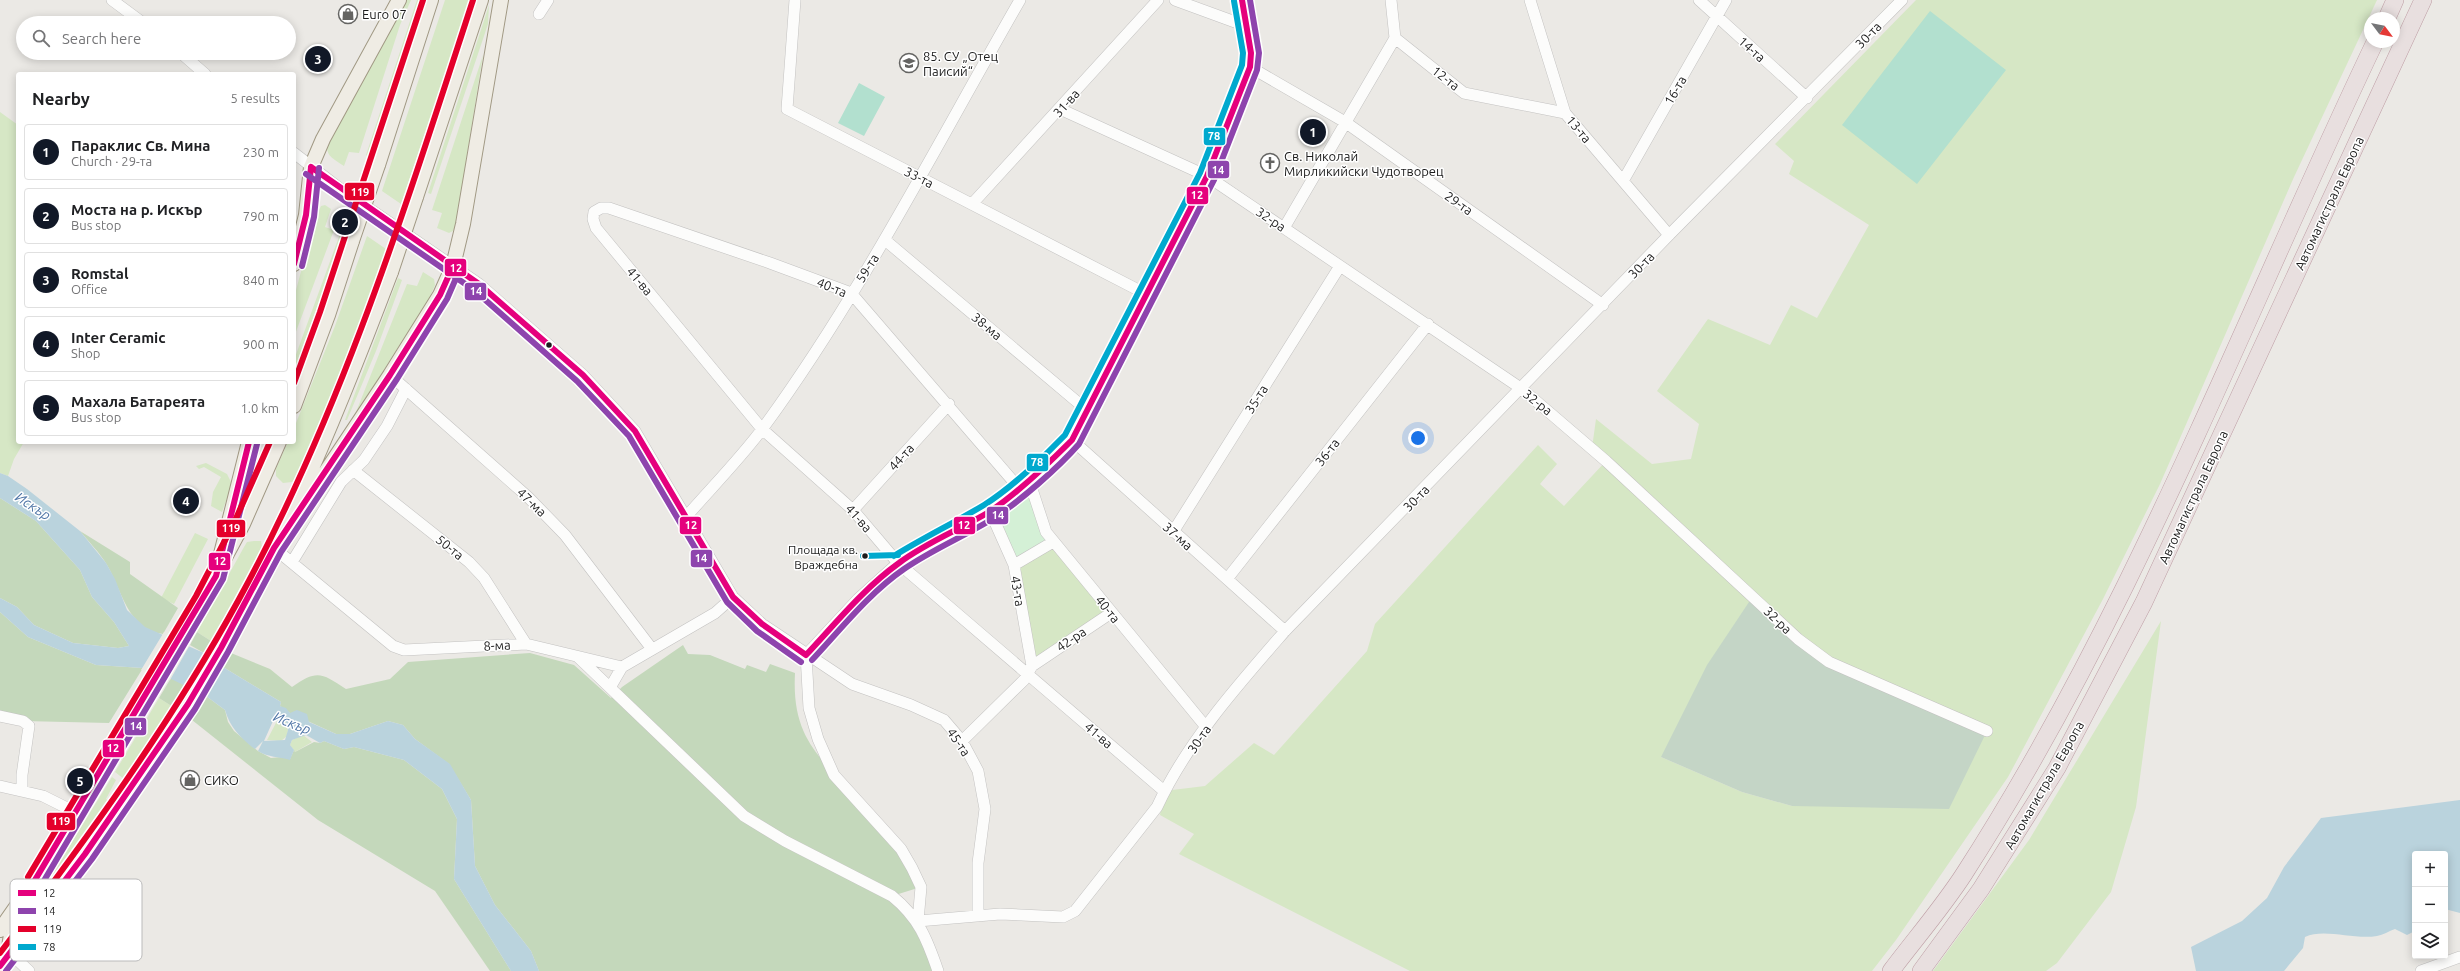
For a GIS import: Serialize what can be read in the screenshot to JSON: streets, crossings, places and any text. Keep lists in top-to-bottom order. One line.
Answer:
{"streets":{"highway":["Автомагистрала Европа"],"street":["30-та","14-та","12-та","16-та","31-ва","13-та","33-та","29-та","32-ра","59-та","41-ва","40-та","38-ма","35-та","36-та","44-та","47-ма","37-ма","50-та","43-та","42-ра","8-ма","45-та"]},"crossings":[["30-та","14-та"],["30-та","13-та"],["30-та","29-та"],["30-та","32-ра"],["30-та","41-ва"],["30-та","40-та"],["30-та","37-ма"],["30-та","45-та"],["14-та","16-та"],["12-та","13-та"],["16-та","13-та"],["31-ва","33-та"],["31-ва","32-ра"],["33-та","59-та"],["32-ра","35-та"],["32-ра","36-та"],["59-та","41-ва"],["59-та","40-та"],["59-та","38-ма"],["59-та","45-та"],["41-ва","40-та"],["41-ва","44-та"],["41-ва","43-та"],["41-ва","42-ра"],["40-та","44-та"],["40-та","42-ра"],["35-та","37-ма"],["36-та","37-ма"],["50-та","8-ма"],["43-та","42-ра"],["42-ра","45-та"]],"water":["Искър"],"places":{"shop":["Euro 07","СИКО"],"school or university":["85. СУ „Отец Паисий“"],"church":["Св. Николай Мирликийски Чудотворец"],"other":["Площада кв. Враждебна"]},"lines":["transit line 12","transit line 14","transit line 119","transit line 78"],"legend":["12","14","119","78"],"north":"bottom right","page":{"search":"Search here","pins":["3","1","2","4","5"],"heading":["Nearby","5 results"],"list":[{"mark":"1","name":"Параклис Св. Мина","note":"Church · 29-та","value":"230 m"},{"mark":"2","name":"Моста на р. Искър","note":"Bus stop","value":"790 m"},{"mark":"3","name":"Romstal","note":"Office","value":"840 m"},{"mark":"4","name":"Inter Ceramic","note":"Shop","value":"900 m"},{"mark":"5","name":"Махала Батареята","note":"Bus stop","value":"1.0 km"}],"map_buttons":["+","−"]}}
